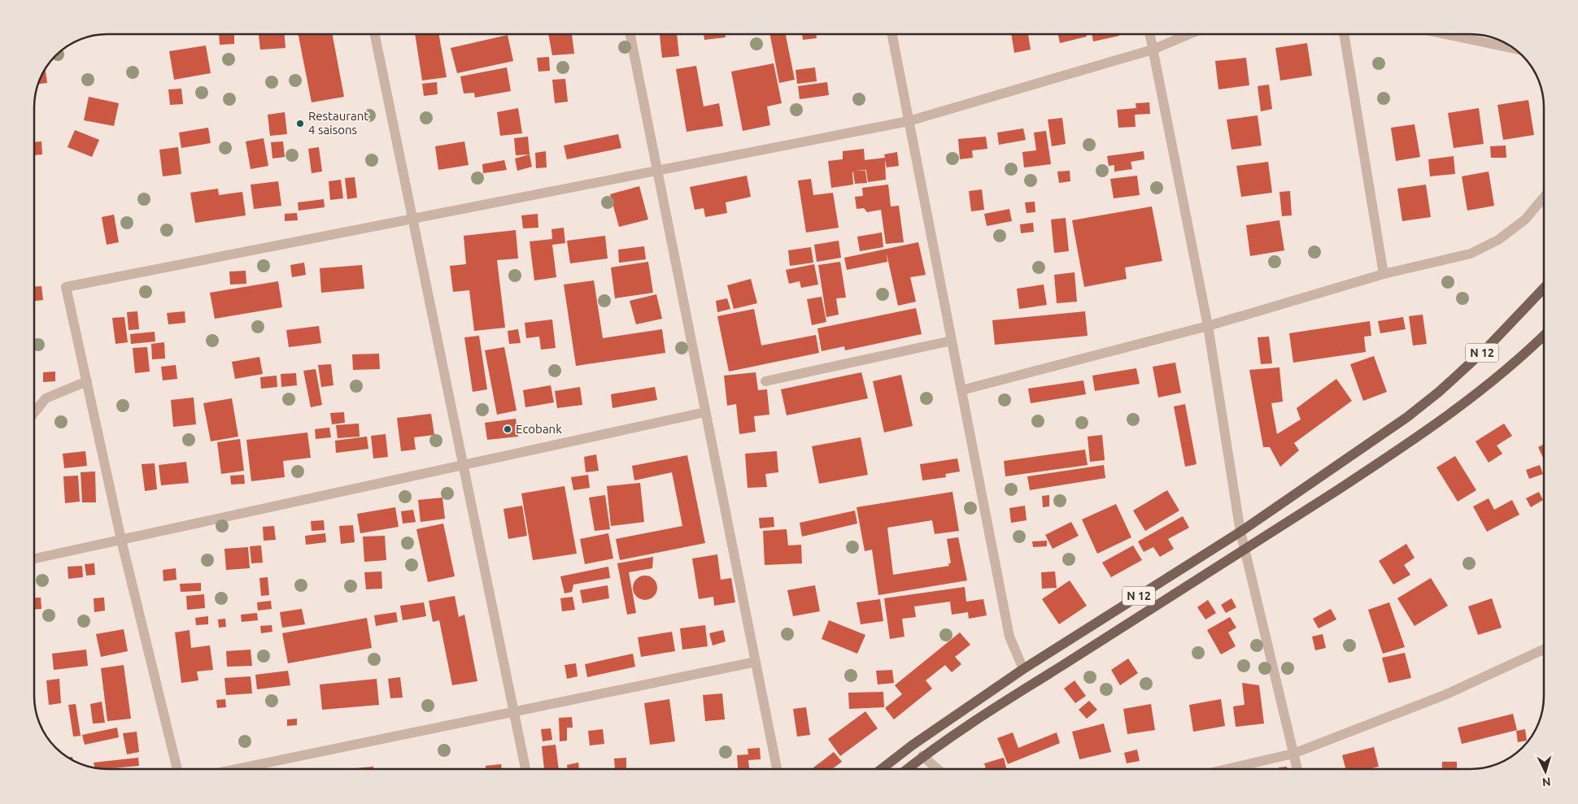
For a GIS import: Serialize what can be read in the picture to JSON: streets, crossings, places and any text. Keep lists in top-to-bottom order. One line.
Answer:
{"streets":{"main road":["N 12"]},"places":["Restaurant 4 saisons","Ecobank"],"north":"bottom"}
